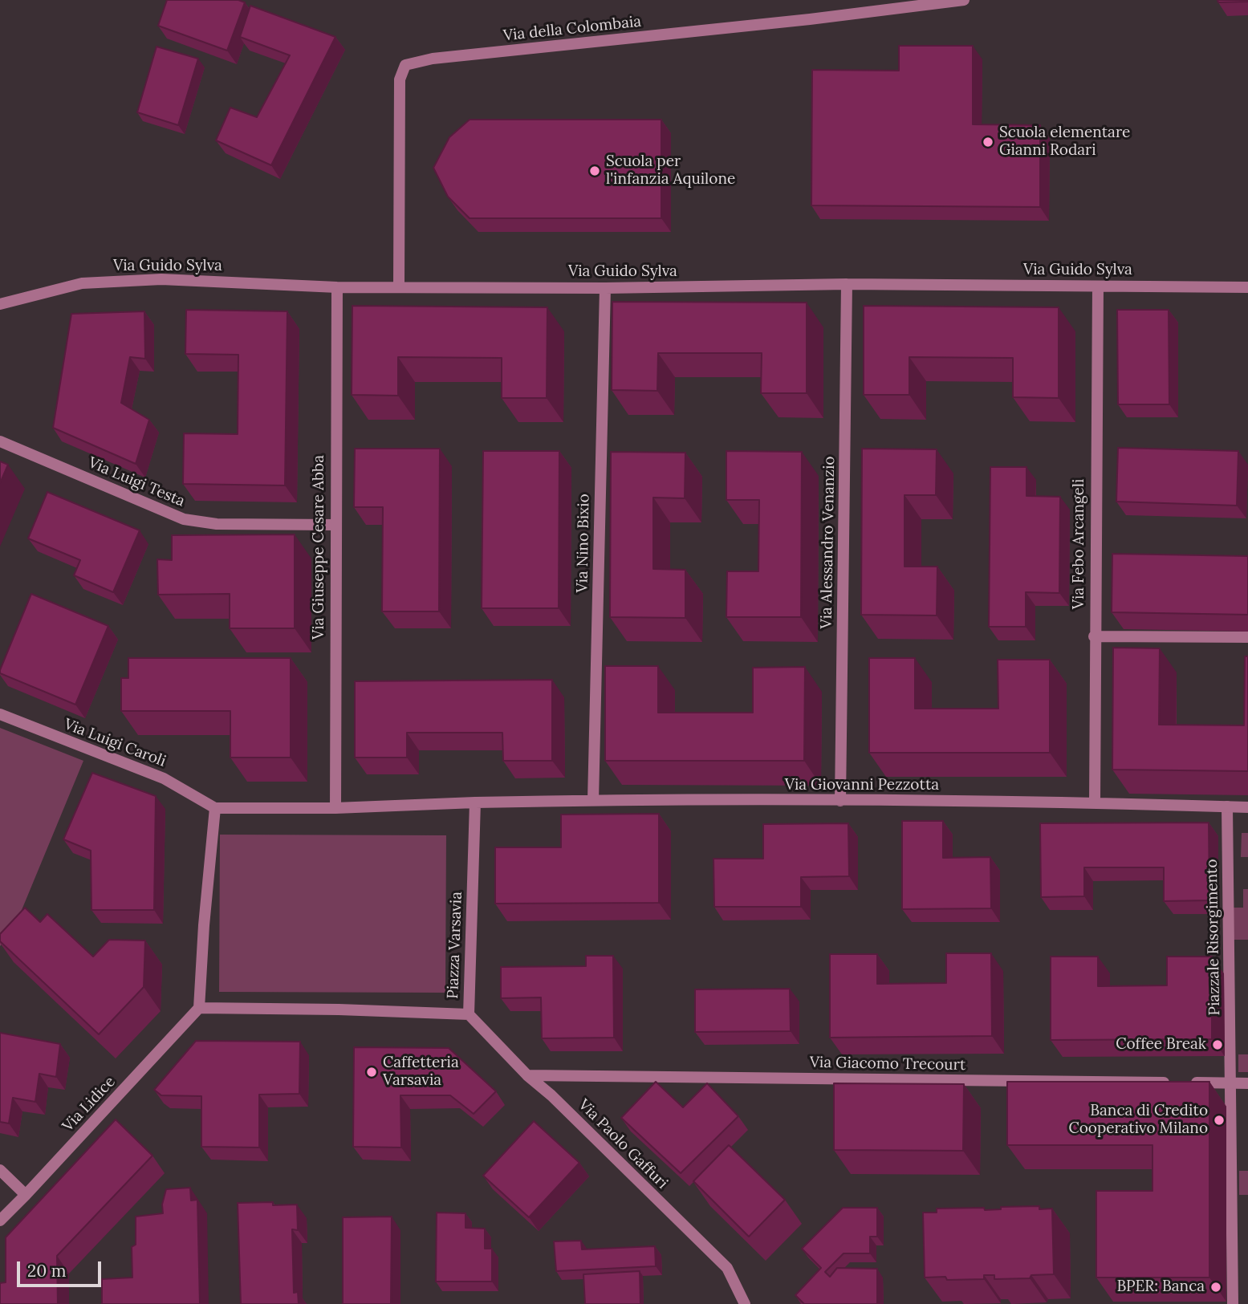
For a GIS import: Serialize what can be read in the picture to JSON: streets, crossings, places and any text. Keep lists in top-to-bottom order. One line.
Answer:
{"streets":{"street":["Via della Colombaia","Via Guido Sylva","Via Luigi Testa","Via Alessandro Venanzio","Via Nino Bixio","Via Febo Arcangeli","Via Giuseppe Cesare Abba","Via Luigi Caroli","Via Giovanni Pezzotta","Piazzale Risorgimento","Piazza Varsavia","Via Giacomo Trecourt","Via Lidice","Via Paolo Gaffuri"]},"crossings":[["Via della Colombaia","Via Guido Sylva"],["Via Guido Sylva","Via Alessandro Venanzio"],["Via Guido Sylva","Via Nino Bixio"],["Via Guido Sylva","Via Febo Arcangeli"],["Via Guido Sylva","Via Giuseppe Cesare Abba"],["Via Luigi Testa","Via Giuseppe Cesare Abba"],["Via Alessandro Venanzio","Via Giovanni Pezzotta"],["Via Nino Bixio","Via Giovanni Pezzotta"],["Via Febo Arcangeli","Via Giovanni Pezzotta"],["Via Giovanni Pezzotta","Piazzale Risorgimento"],["Via Giovanni Pezzotta","Piazza Varsavia"],["Piazzale Risorgimento","Via Giacomo Trecourt"],["Piazza Varsavia","Via Lidice"],["Piazza Varsavia","Via Paolo Gaffuri"],["Via Giacomo Trecourt","Via Paolo Gaffuri"]],"places":["Scuola elementare Gianni Rodari","Scuola per l'infanzia Aquilone","Coffee Break","Caffetteria Varsavia","Banca di Credito Cooperativo Milano","BPER: Banca"],"scale_bar":"20 m"}
